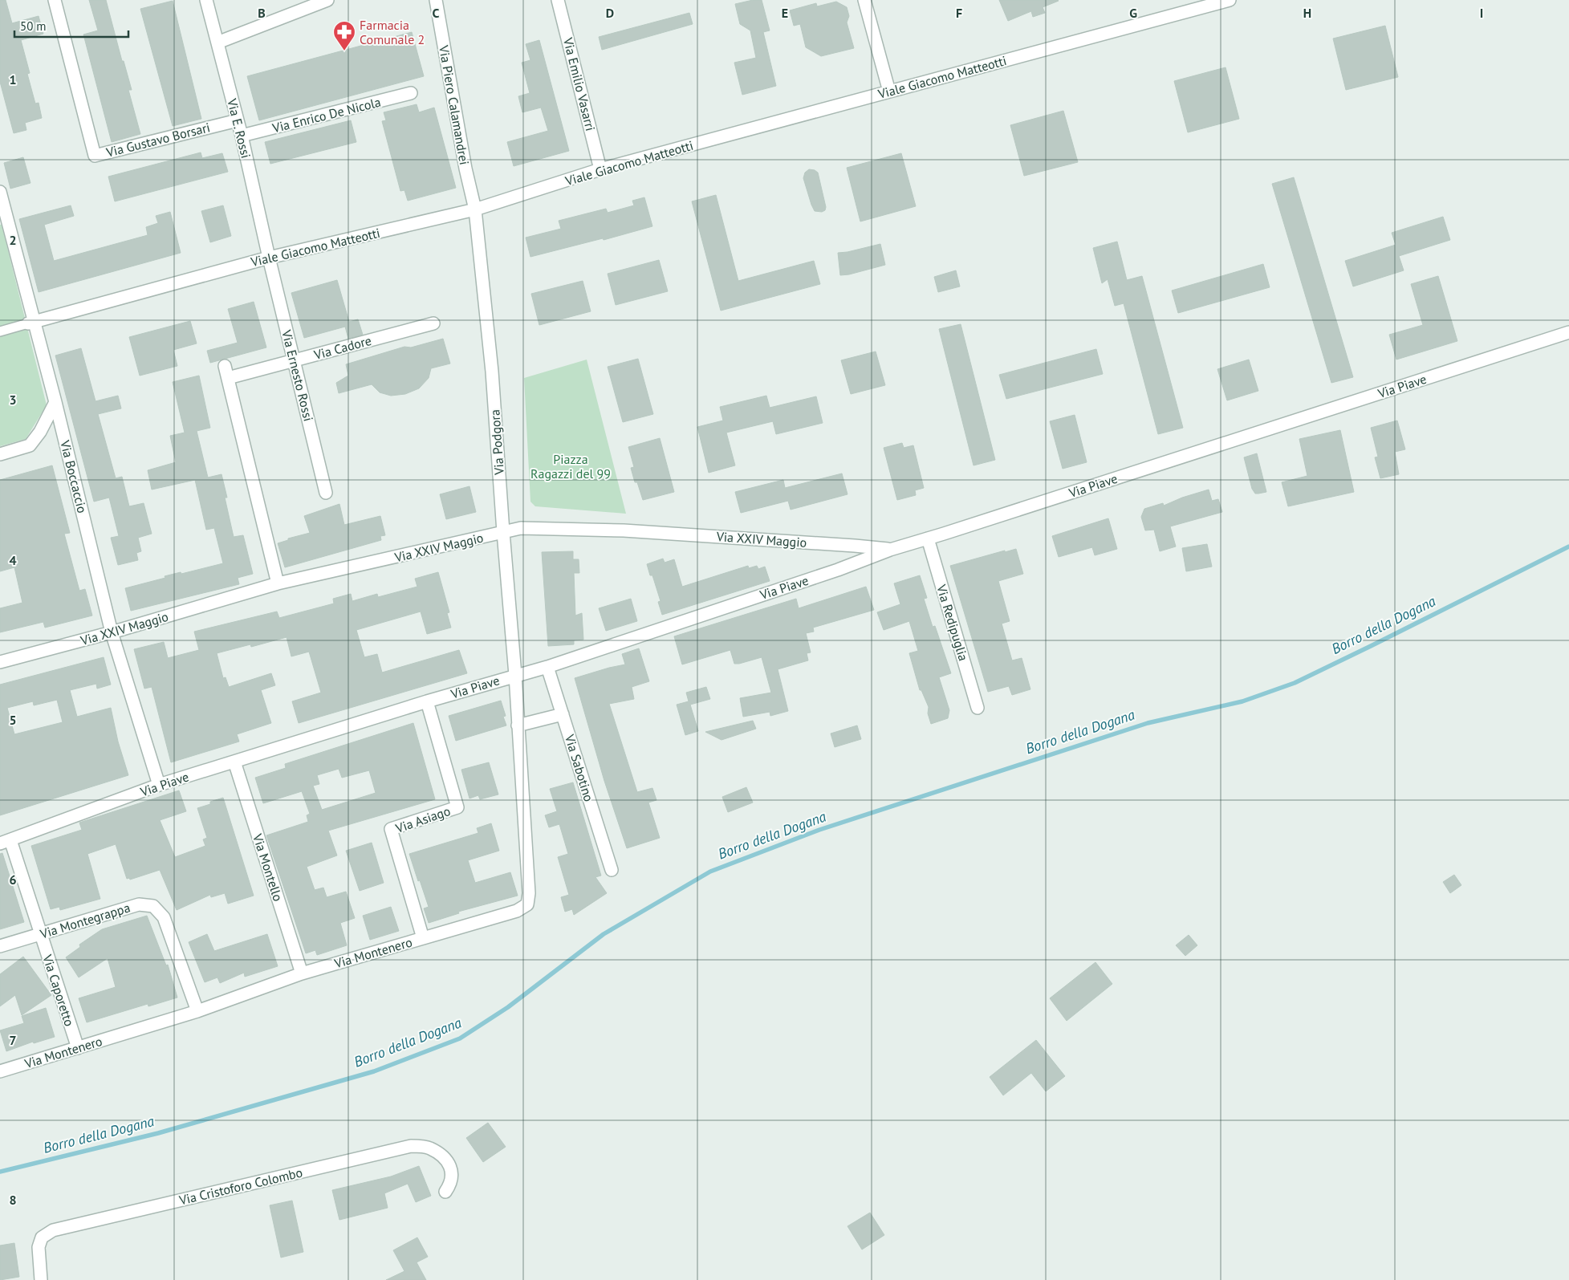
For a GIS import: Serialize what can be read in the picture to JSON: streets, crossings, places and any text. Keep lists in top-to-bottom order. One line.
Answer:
{"streets":{"street":["Viale Giacomo Matteotti","Via Emilio Vasarri","Via Piero Calamandrei","Via Enrico De Nicola","Via E. Rossi","Via Gustavo Borsari","Via Cadore","Via Ernesto Rossi","Via Piave","Via Podgora","Via Boccaccio","Via XXIV Maggio","Via Redipuglia","Via Sabotino","Via Asiago","Via Montello","Via Montegrappa","Via Montenero","Via Caporetto","Via Cristoforo Colombo"]},"crossings":[["Viale Giacomo Matteotti","Via Emilio Vasarri"],["Viale Giacomo Matteotti","Via Piero Calamandrei"],["Viale Giacomo Matteotti","Via E. Rossi"],["Viale Giacomo Matteotti","Via Ernesto Rossi"],["Viale Giacomo Matteotti","Via Podgora"],["Viale Giacomo Matteotti","Via Boccaccio"],["Via Piero Calamandrei","Via Podgora"],["Via Enrico De Nicola","Via E. Rossi"],["Via E. Rossi","Via Gustavo Borsari"],["Via E. Rossi","Via Ernesto Rossi"],["Via Cadore","Via Ernesto Rossi"],["Via Cadore","Via XXIV Maggio"],["Via Piave","Via Podgora"],["Via Piave","Via Boccaccio"],["Via Piave","Via XXIV Maggio"],["Via Piave","Via Redipuglia"],["Via Piave","Via Sabotino"],["Via Piave","Via Asiago"],["Via Piave","Via Montello"],["Via Piave","Via Montenero"],["Via Piave","Via Caporetto"],["Via Podgora","Via XXIV Maggio"],["Via Podgora","Via Montenero"],["Via Boccaccio","Via XXIV Maggio"],["Via Asiago","Via Montenero"],["Via Montello","Via Montenero"],["Via Montegrappa","Via Montenero"],["Via Montegrappa","Via Caporetto"],["Via Montenero","Via Caporetto"]],"water":["Borro della Dogana"],"parks":["Piazza Ragazzi del 99"],"places":{"pharmacy":["Farmacia Comunale 2"]},"scale_bar":"50 m","grid":{"columns":["B","C","D","E","F","G","H","I"],"rows":["1","2","3","4","5","6","7","8"]}}
